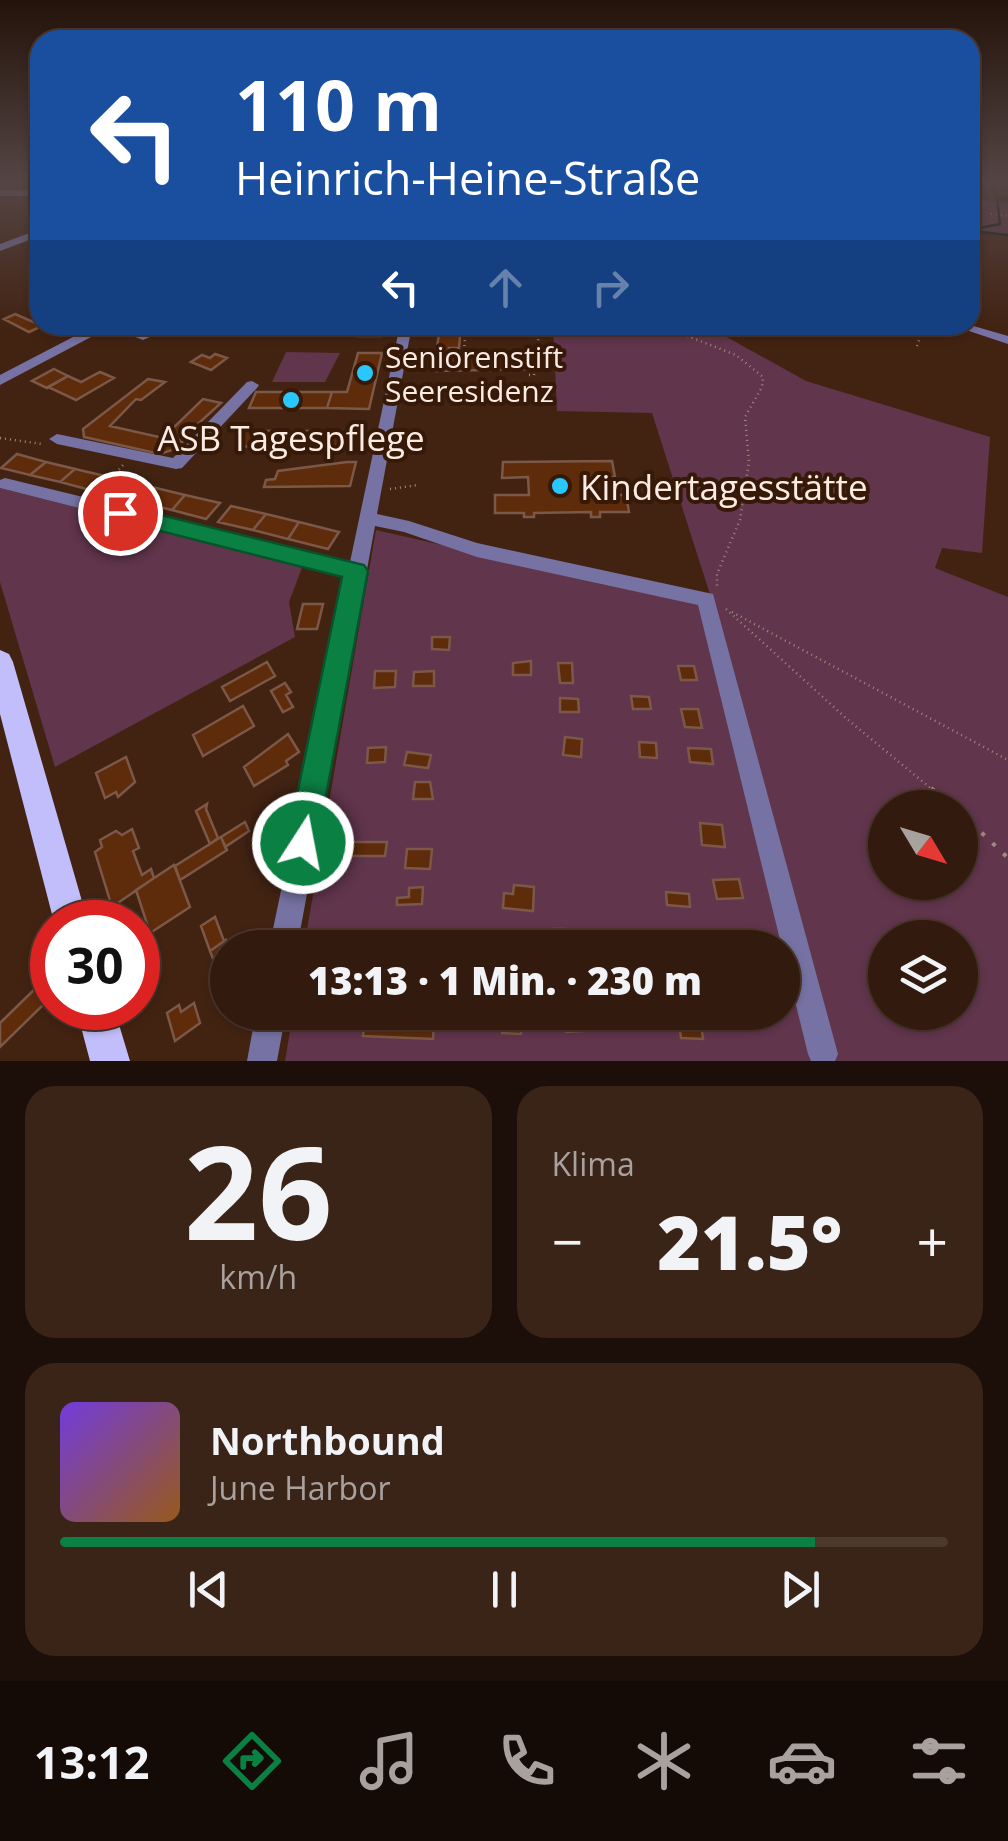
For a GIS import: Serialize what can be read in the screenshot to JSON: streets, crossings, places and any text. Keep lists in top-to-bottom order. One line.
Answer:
{"places":["Seniorenstift Seeresidenz","ASB Tagespflege","Kindertagesstätte"],"north":"bottom right","page":{"turn":["110 m","Heinrich-Heine-Straße"],"limit":"30","trip":"13:13 · 1 Min. · 230 m","tile":[["26","km/h"],"Klima"],"heat":["−","21.5°","+"],"song":["Northbound","June Harbor"],"tabs":"13:12"}}
